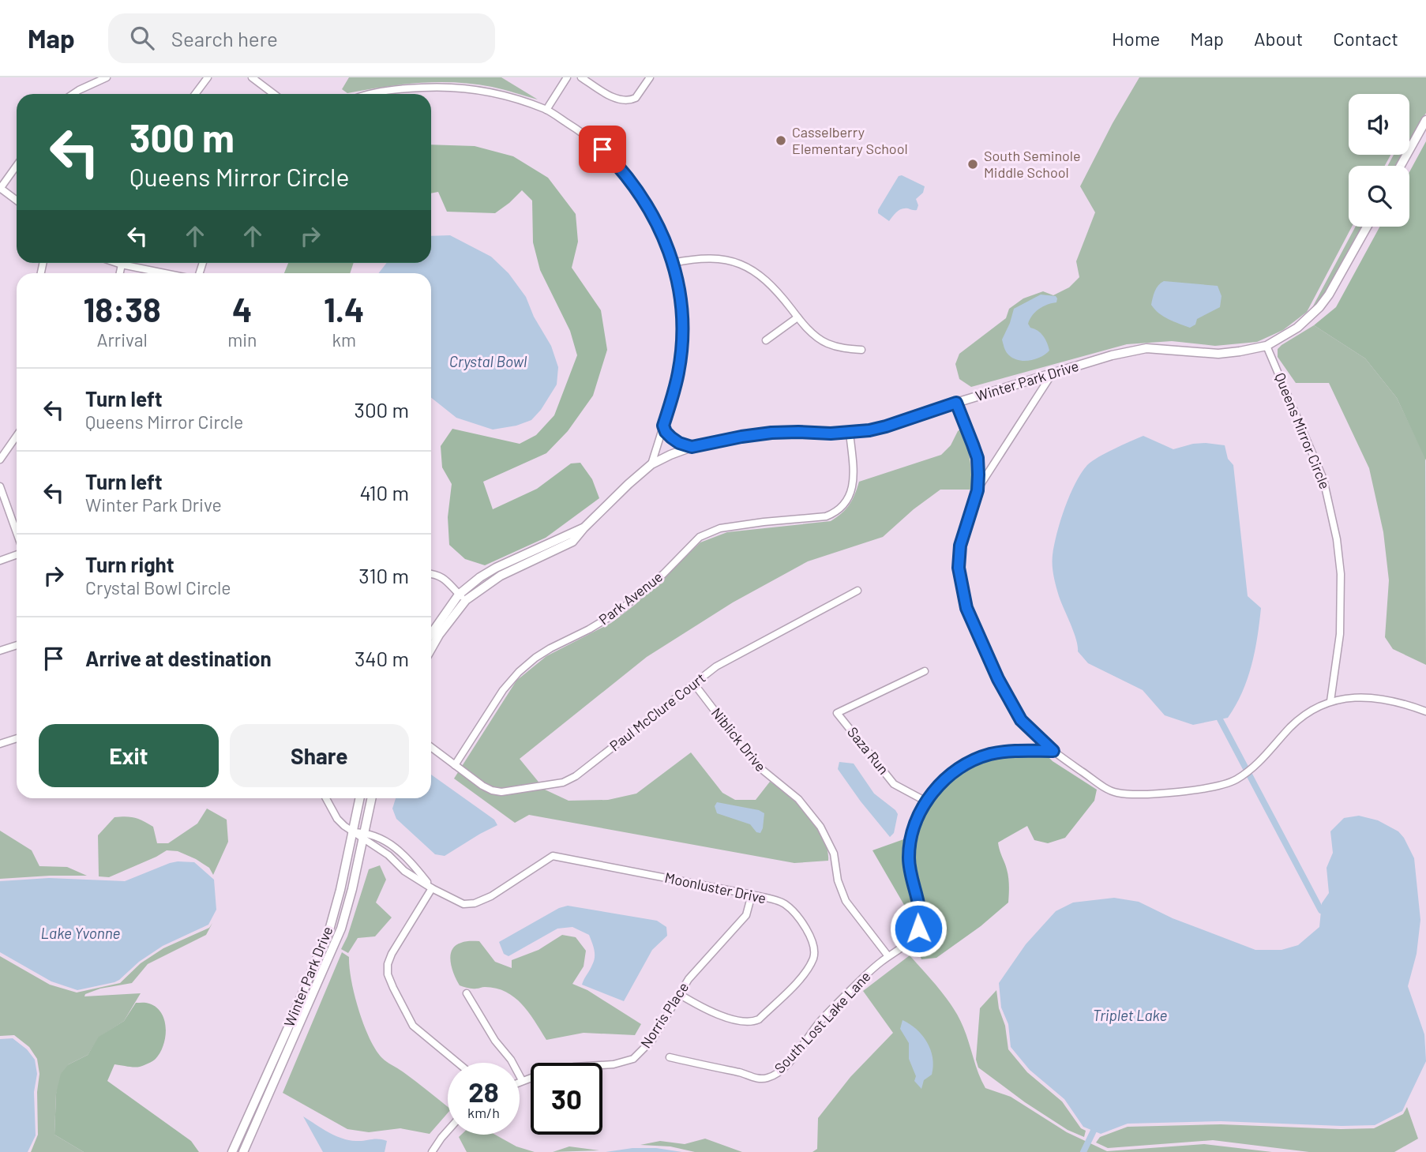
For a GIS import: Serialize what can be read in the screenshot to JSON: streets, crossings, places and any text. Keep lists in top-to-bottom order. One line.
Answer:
{"streets":{"street":["Winter Park Drive","Queens Mirror Circle","Park Avenue","Paul McClure Court","Niblick Drive","Saza Run","Moonluster Drive","Norris Place","South Lost Lake Lane"]},"crossings":[["Winter Park Drive","Queens Mirror Circle"],["Winter Park Drive","Park Avenue"],["Winter Park Drive","Moonluster Drive"],["Park Avenue","Paul McClure Court"],["Paul McClure Court","Niblick Drive"],["Niblick Drive","South Lost Lake Lane"],["Saza Run","South Lost Lake Lane"],["Moonluster Drive","Norris Place"]],"water":["Crystal Bowl","Lake Yvonne","Triplet Lake"],"places":["Casselberry Elementary School","South Seminole Middle School"],"page":{"header":"Map","search":"Search here","nav":["Home","Map","About","Contact"],"turn":["300 m","Queens Mirror Circle"],"eta":["18:38","Arrival","4","min","1.4","km"],"list":[{"name":"Turn left","note":"Queens Mirror Circle","value":"300 m"},{"name":"Turn left","note":"Winter Park Drive","value":"410 m"},{"name":"Turn right","note":"Crystal Bowl Circle","value":"310 m"},{"name":"Arrive at destination","value":"340 m"}],"buttons":["Exit","Share"],"speed":"28 km/h","limit":"30"}}
